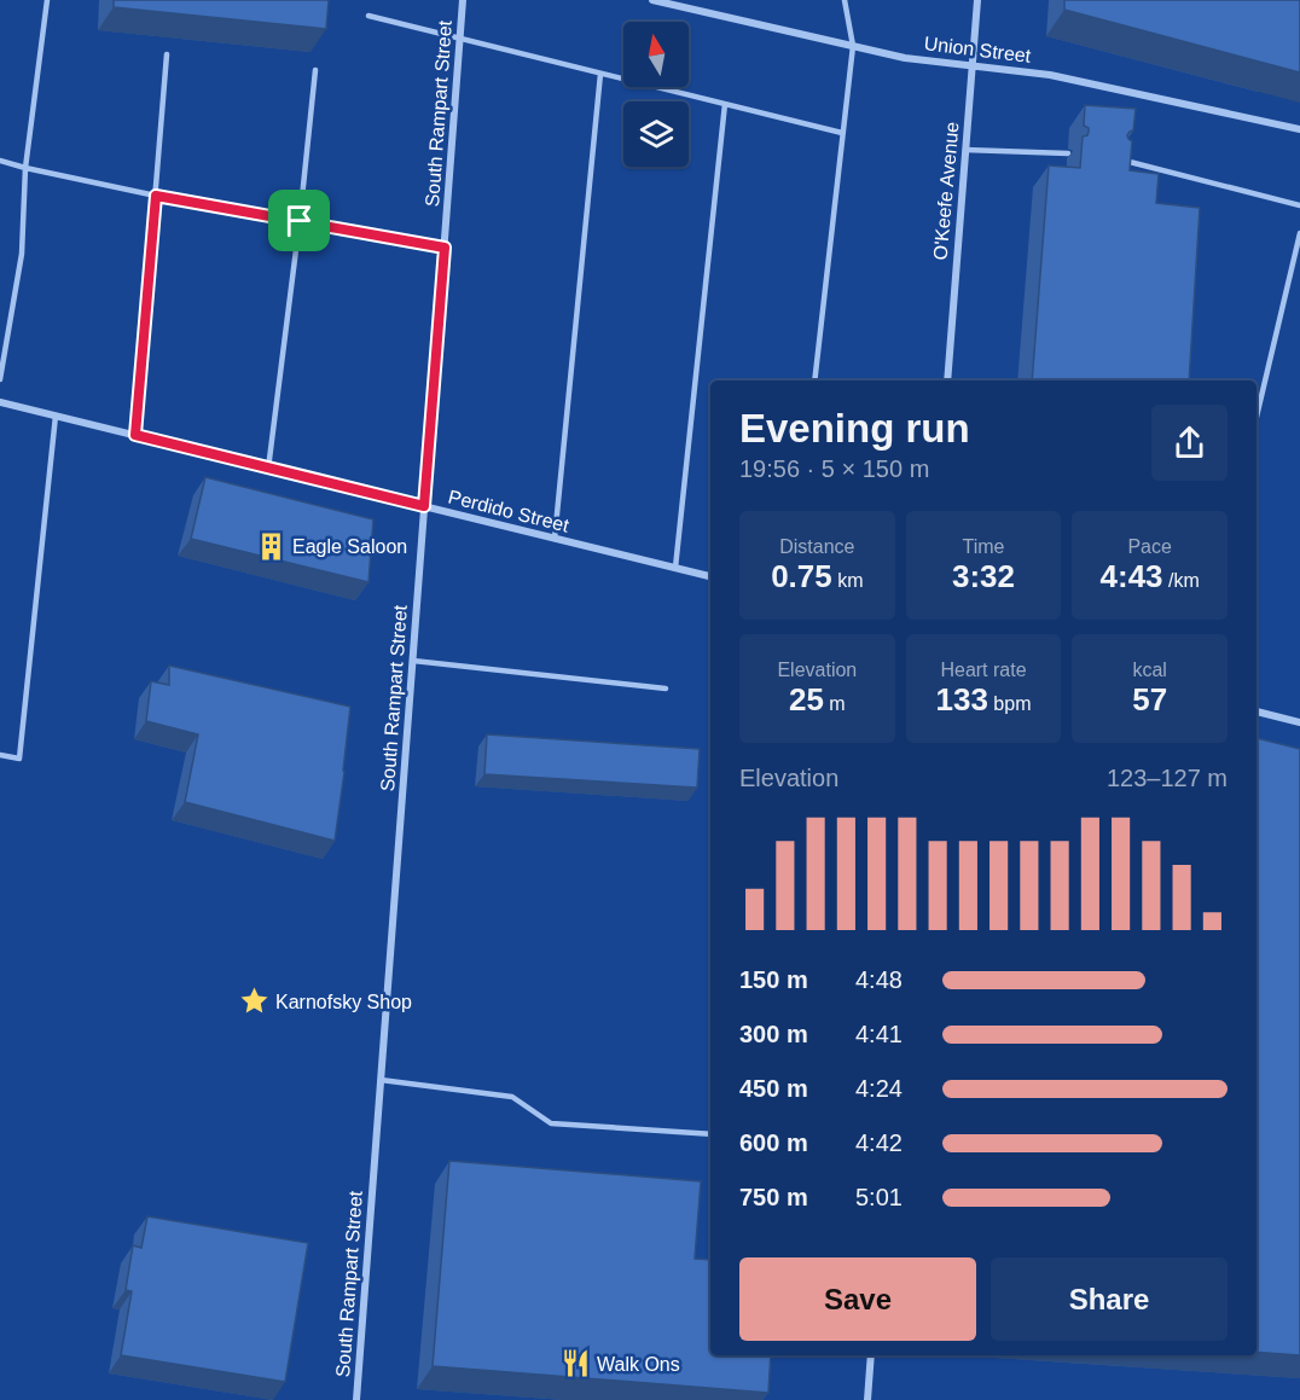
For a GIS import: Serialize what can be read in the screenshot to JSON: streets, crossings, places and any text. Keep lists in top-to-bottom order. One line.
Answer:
{"streets":{"street":["Union Street","South Rampart Street","O'Keefe Avenue","Perdido Street"]},"crossings":[["Union Street","O'Keefe Avenue"],["South Rampart Street","Perdido Street"]],"places":{"building":["Eagle Saloon"],"place":["Karnofsky Shop"],"restaurant":["Walk Ons"]},"north":"top","page":{"heading":["Evening run","19:56 · 5 × 150 m"],"stats":[["Distance","0.75 km"],["Time","3:32"],["Pace","4:43 /km"],["Elevation","25 m"],["Heart rate","133 bpm"],["kcal","57"]],"chart":["Elevation","123–127 m"],"list":[{"name":"150 m","note":"4:48"},{"name":"300 m","note":"4:41"},{"name":"450 m","note":"4:24"},{"name":"600 m","note":"4:42"},{"name":"750 m","note":"5:01"}],"buttons":["Save","Share"]}}
